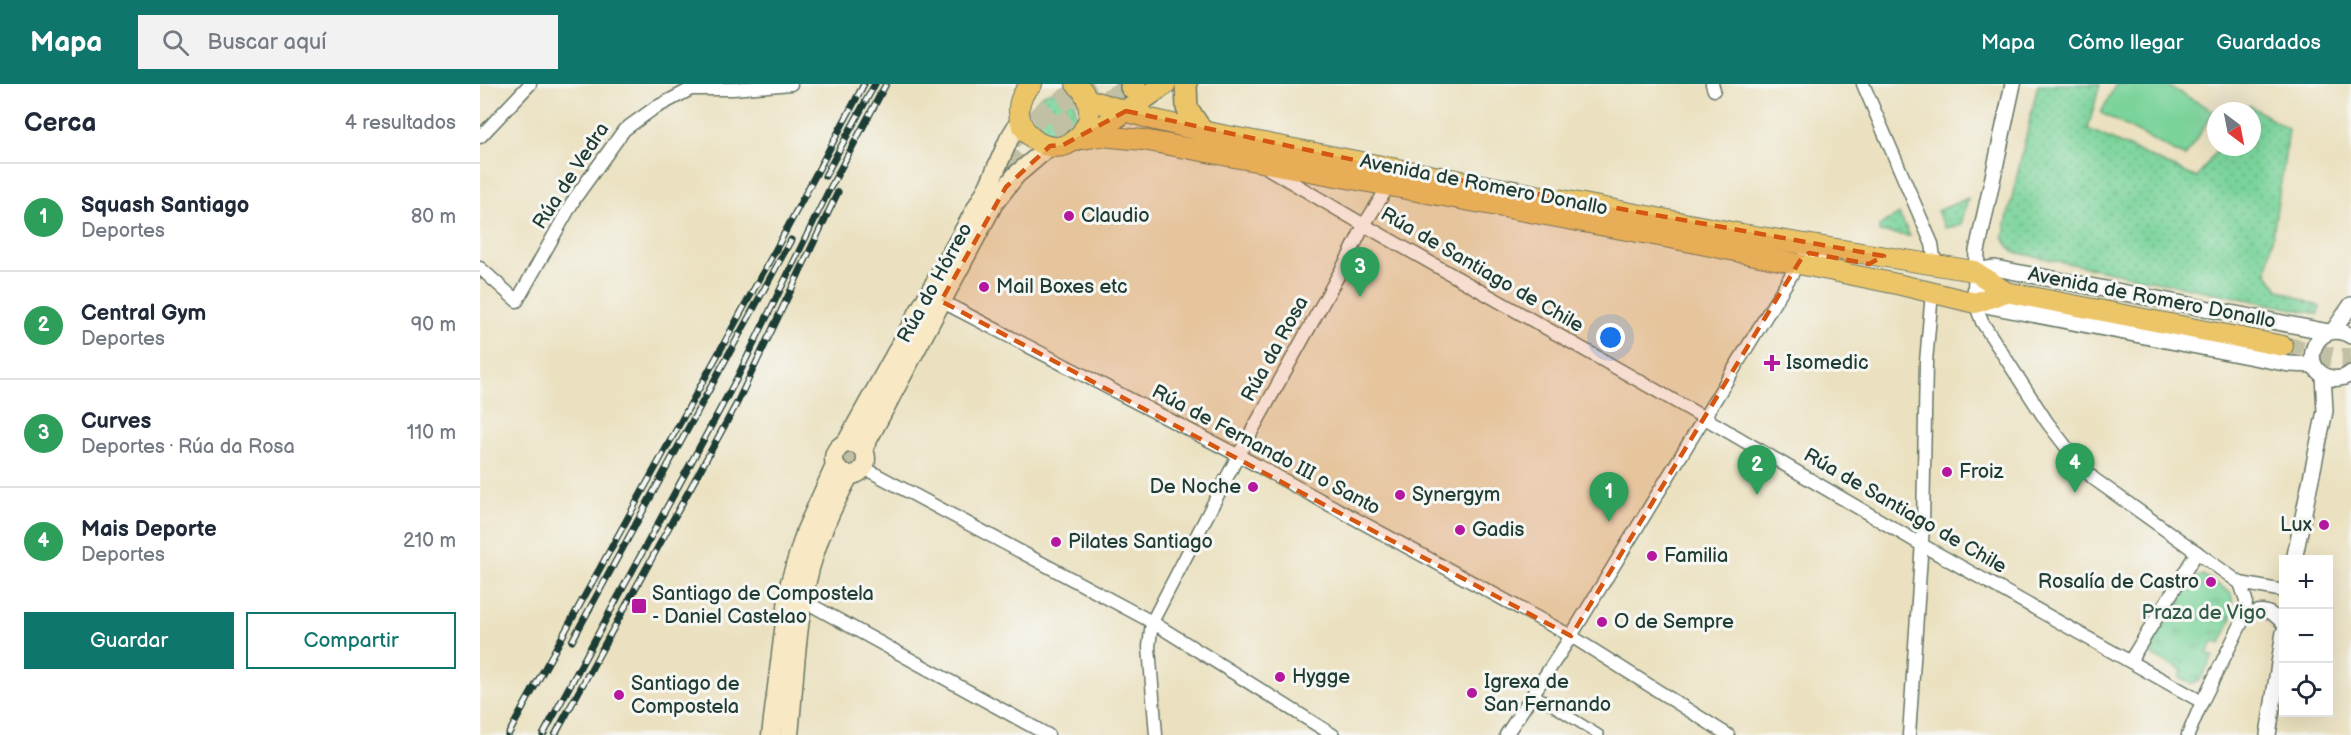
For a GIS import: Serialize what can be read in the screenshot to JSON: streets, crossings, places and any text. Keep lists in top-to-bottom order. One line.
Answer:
{"streets":{"main road":["Avenida de Romero Donallo","Rúa do Hórreo"],"street":["Rúa de Vedra","Rúa de Santiago de Chile","Rúa da Rosa","Rúa de Fernando III o Santo"]},"crossings":[["Avenida de Romero Donallo","Rúa de Santiago de Chile"],["Avenida de Romero Donallo","Rúa do Hórreo"],["Avenida de Romero Donallo","Rúa da Rosa"],["Rúa de Santiago de Chile","Rúa da Rosa"],["Rúa do Hórreo","Rúa de Fernando III o Santo"],["Rúa da Rosa","Rúa de Fernando III o Santo"]],"parks":["Praza de Vigo"],"places":{"other":["Claudio","Mail Boxes etc","Froiz","De Noche","Synergym","Lux","Gadis","Pilates Santiago","Familia","Rosalía de Castro","O de Sempre","Hygge","Igrexa de San Fernando","Santiago de Compostela"],"health":["Isomedic"],"transit":["Santiago de Compostela - Daniel Castelao"]},"north":"bottom right","page":{"header":"Mapa","search":"Buscar aquí","nav":["Mapa","Cómo llegar","Guardados"],"heading":["Cerca","4 resultados"],"list":[{"mark":"1","name":"Squash Santiago","note":"Deportes","value":"80 m"},{"mark":"2","name":"Central Gym","note":"Deportes","value":"90 m"},{"mark":"3","name":"Curves","note":"Deportes · Rúa da Rosa","value":"110 m"},{"mark":"4","name":"Mais Deporte","note":"Deportes","value":"210 m"}],"pins":["3","4","2","1"],"map_buttons":["+","−"],"buttons":["Guardar","Compartir"]}}
